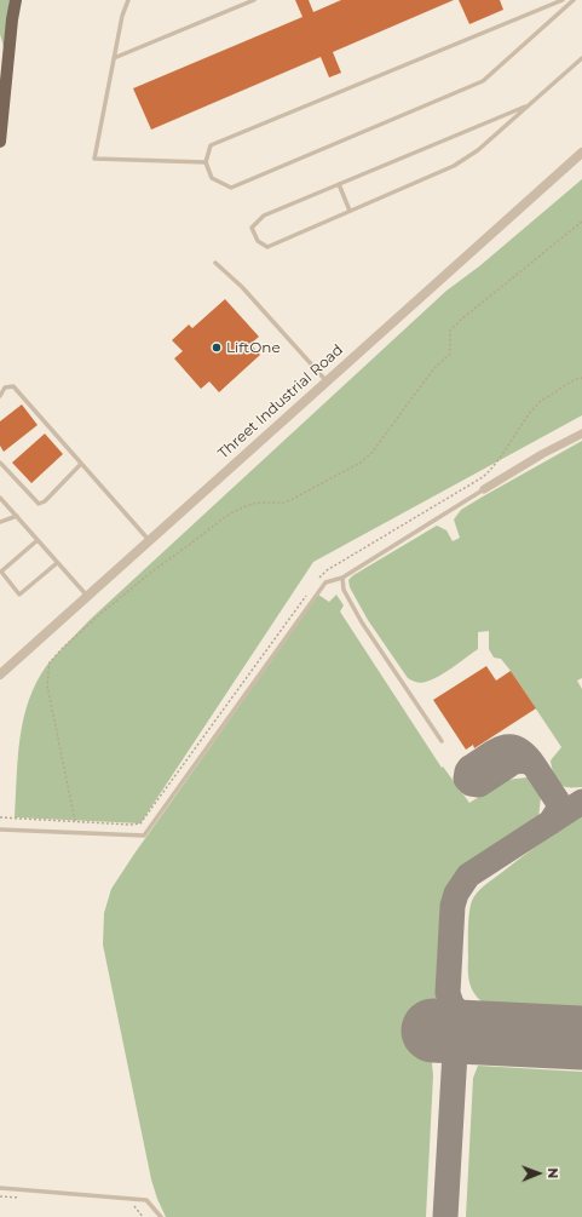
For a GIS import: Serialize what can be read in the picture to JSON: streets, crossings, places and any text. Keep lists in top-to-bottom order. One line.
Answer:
{"streets":{"street":["Threet Industrial Road"]},"places":["LiftOne"],"north":"right"}
